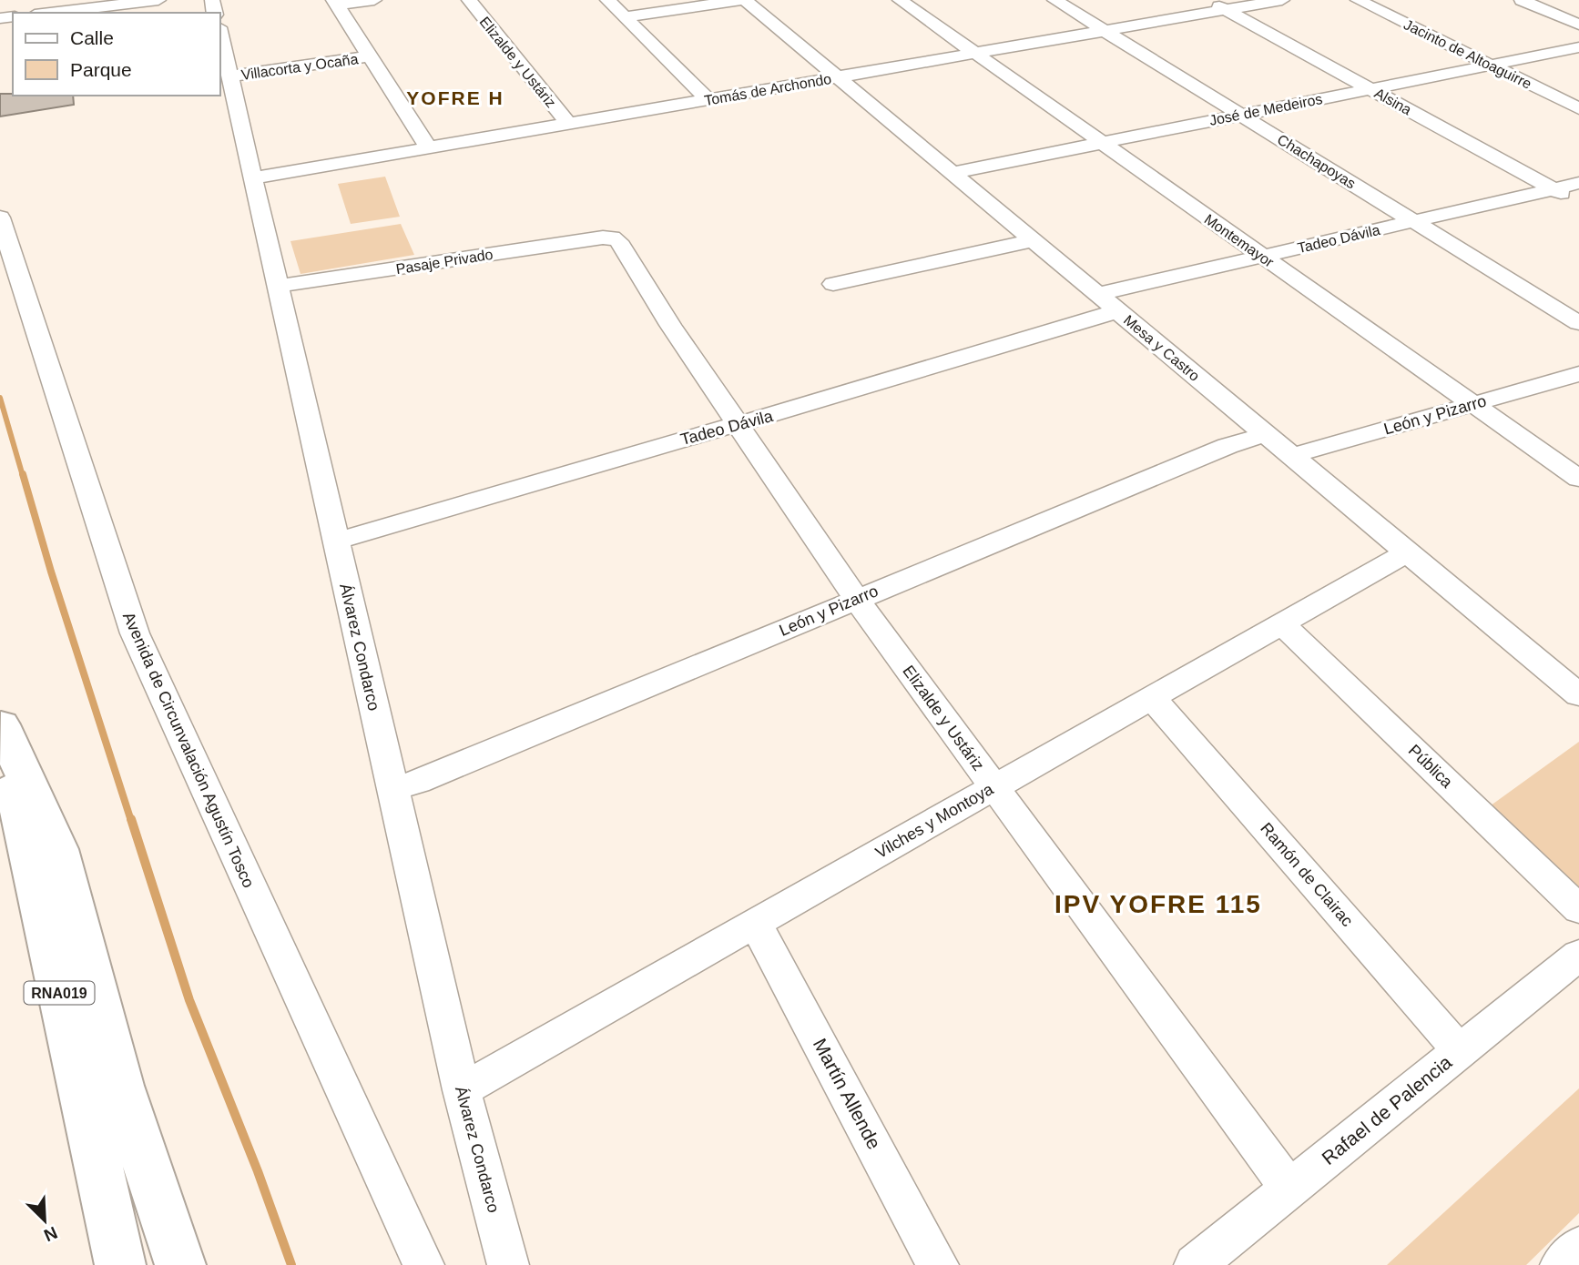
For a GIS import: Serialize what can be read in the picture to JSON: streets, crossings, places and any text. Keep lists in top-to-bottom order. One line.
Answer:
{"streets":{"highway":["RNA019"],"street":["Jacinto de Altoaguirre","Elizalde y Ustáriz","Villacorta y Ocaña","Tomás de Archondo","Alsina","José de Medeiros","Chachapoyas","Tadeo Dávila","Montemayor","Pasaje Privado","Mesa y Castro","León y Pizarro","Álvarez Condarco","Avenida de Circunvalación Agustín Tosco","Pública","Vilches y Montoya","Ramón de Clairac","Martín Allende","Rafael de Palencia"]},"crossings":[["Jacinto de Altoaguirre","José de Medeiros"],["Elizalde y Ustáriz","Tomás de Archondo"],["Elizalde y Ustáriz","Tadeo Dávila"],["Elizalde y Ustáriz","Pasaje Privado"],["Elizalde y Ustáriz","León y Pizarro"],["Elizalde y Ustáriz","Vilches y Montoya"],["Elizalde y Ustáriz","Rafael de Palencia"],["Villacorta y Ocaña","Álvarez Condarco"],["Tomás de Archondo","Alsina"],["Tomás de Archondo","Chachapoyas"],["Tomás de Archondo","Montemayor"],["Tomás de Archondo","Mesa y Castro"],["Tomás de Archondo","Álvarez Condarco"],["Alsina","José de Medeiros"],["Alsina","Tadeo Dávila"],["José de Medeiros","Chachapoyas"],["José de Medeiros","Montemayor"],["José de Medeiros","Mesa y Castro"],["Chachapoyas","Tadeo Dávila"],["Tadeo Dávila","Montemayor"],["Tadeo Dávila","Mesa y Castro"],["Tadeo Dávila","Álvarez Condarco"],["Montemayor","León y Pizarro"],["Pasaje Privado","Álvarez Condarco"],["Mesa y Castro","León y Pizarro"],["Mesa y Castro","Vilches y Montoya"],["León y Pizarro","Álvarez Condarco"],["Álvarez Condarco","Vilches y Montoya"],["Pública","Vilches y Montoya"],["Vilches y Montoya","Ramón de Clairac"],["Vilches y Montoya","Martín Allende"],["Ramón de Clairac","Rafael de Palencia"]],"districts":["YOFRE H","IPV YOFRE 115"],"legend":["Calle","Parque"],"north":"bottom right"}
